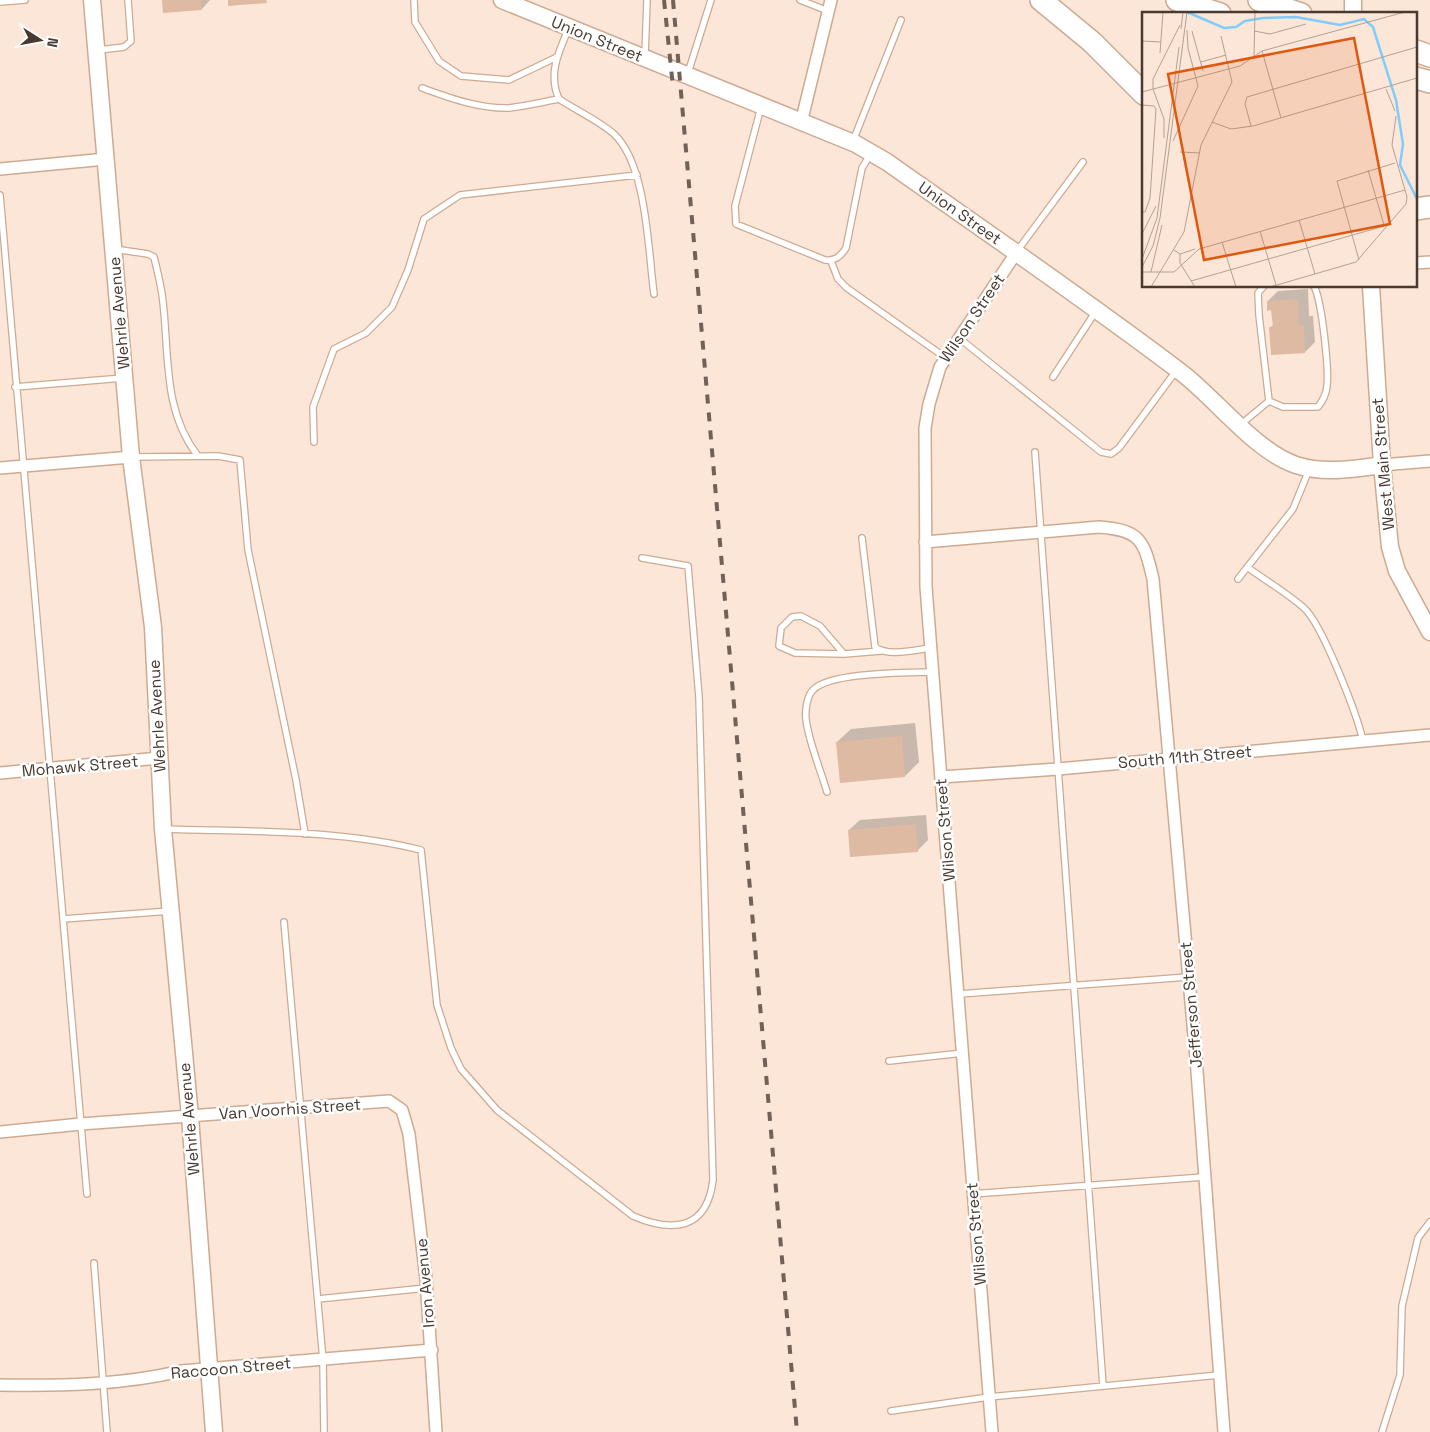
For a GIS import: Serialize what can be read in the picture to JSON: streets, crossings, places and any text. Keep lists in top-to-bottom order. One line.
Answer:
{"streets":{"street":["Union Street","Wehrle Avenue","Wilson Street","West Main Street","South 11th Street","Mohawk Street","Jefferson Street","Van Voorhis Street","Iron Avenue","Raccoon Street"]},"crossings":[["Union Street","Wilson Street"],["Union Street","West Main Street"],["Wehrle Avenue","Mohawk Street"],["Wehrle Avenue","Van Voorhis Street"],["Wehrle Avenue","Raccoon Street"],["Wilson Street","South 11th Street"],["Wilson Street","Jefferson Street"],["South 11th Street","Jefferson Street"],["Van Voorhis Street","Iron Avenue"],["Iron Avenue","Raccoon Street"]],"north":"right"}
